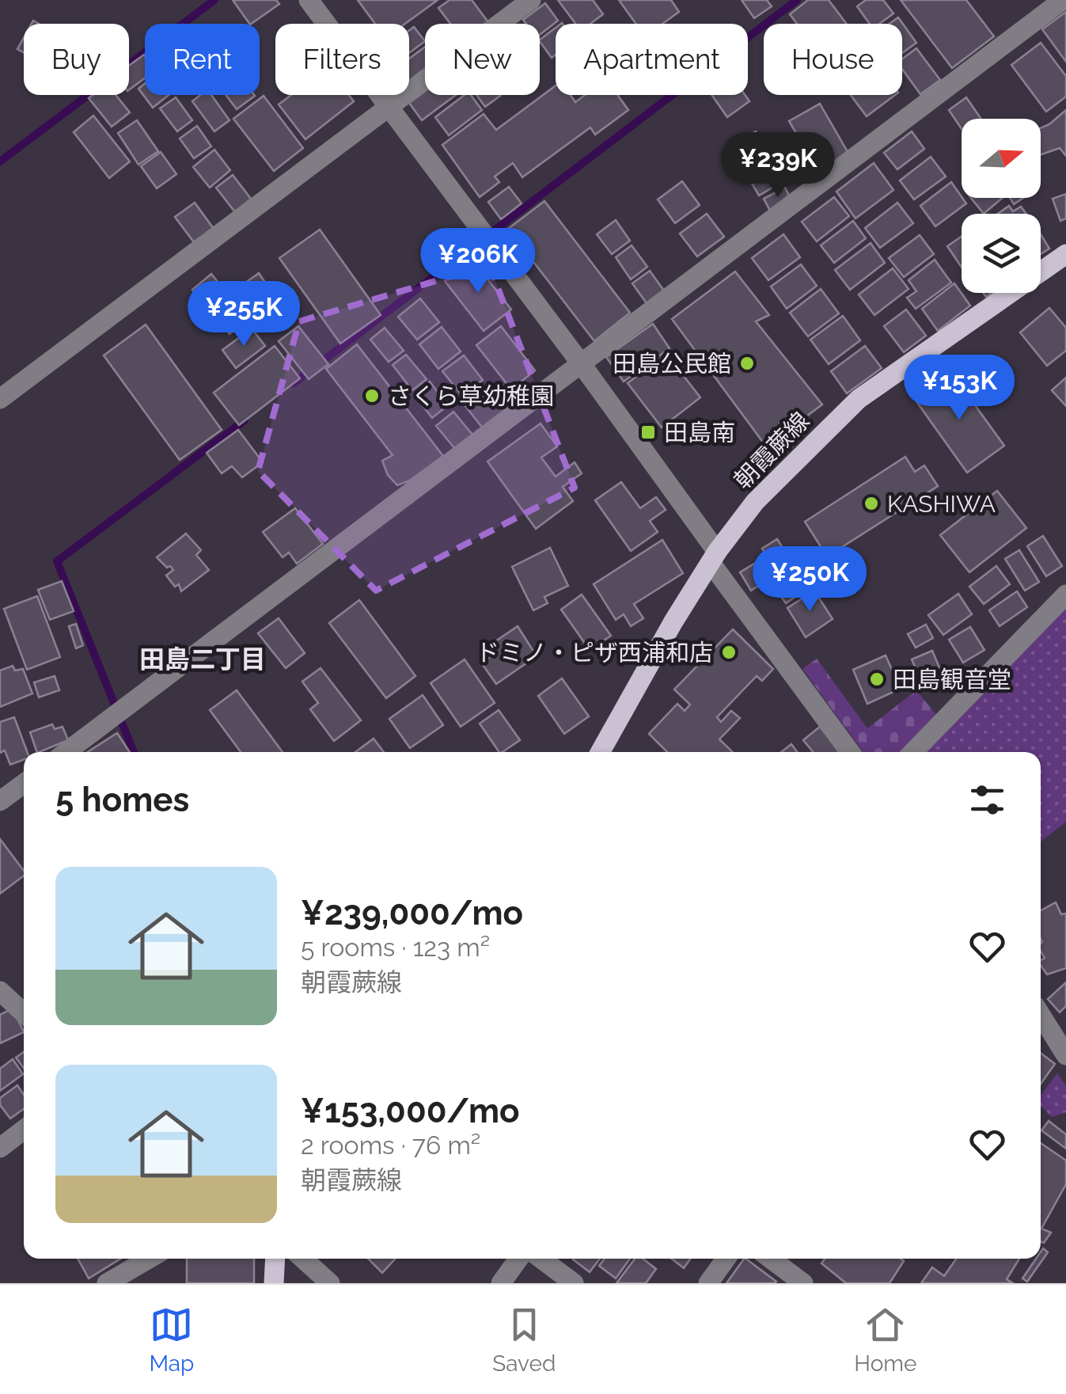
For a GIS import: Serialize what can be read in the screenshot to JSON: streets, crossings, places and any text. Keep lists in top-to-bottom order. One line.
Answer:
{"streets":{"main road":["朝霞蕨線"]},"districts":["田島二丁目"],"places":{"other":["田島公民館","さくら草幼稚園","KASHIWA","ドミノ・ピザ西浦和店","田島観音堂"],"transit":["田島南"]},"north":"right","page":{"chip":["Buy","Rent","Filters","New","Apartment","House"],"price":["¥239K","¥206K","¥255K","¥153K","¥250K"],"heading":"5 homes","list":[{"name":"¥239,000/mo","note":"5 rooms · 123 m² · 朝霞蕨線"},{"name":"¥153,000/mo","note":"2 rooms · 76 m² · 朝霞蕨線"}],"tabs":["Map","Saved","Home"]}}
